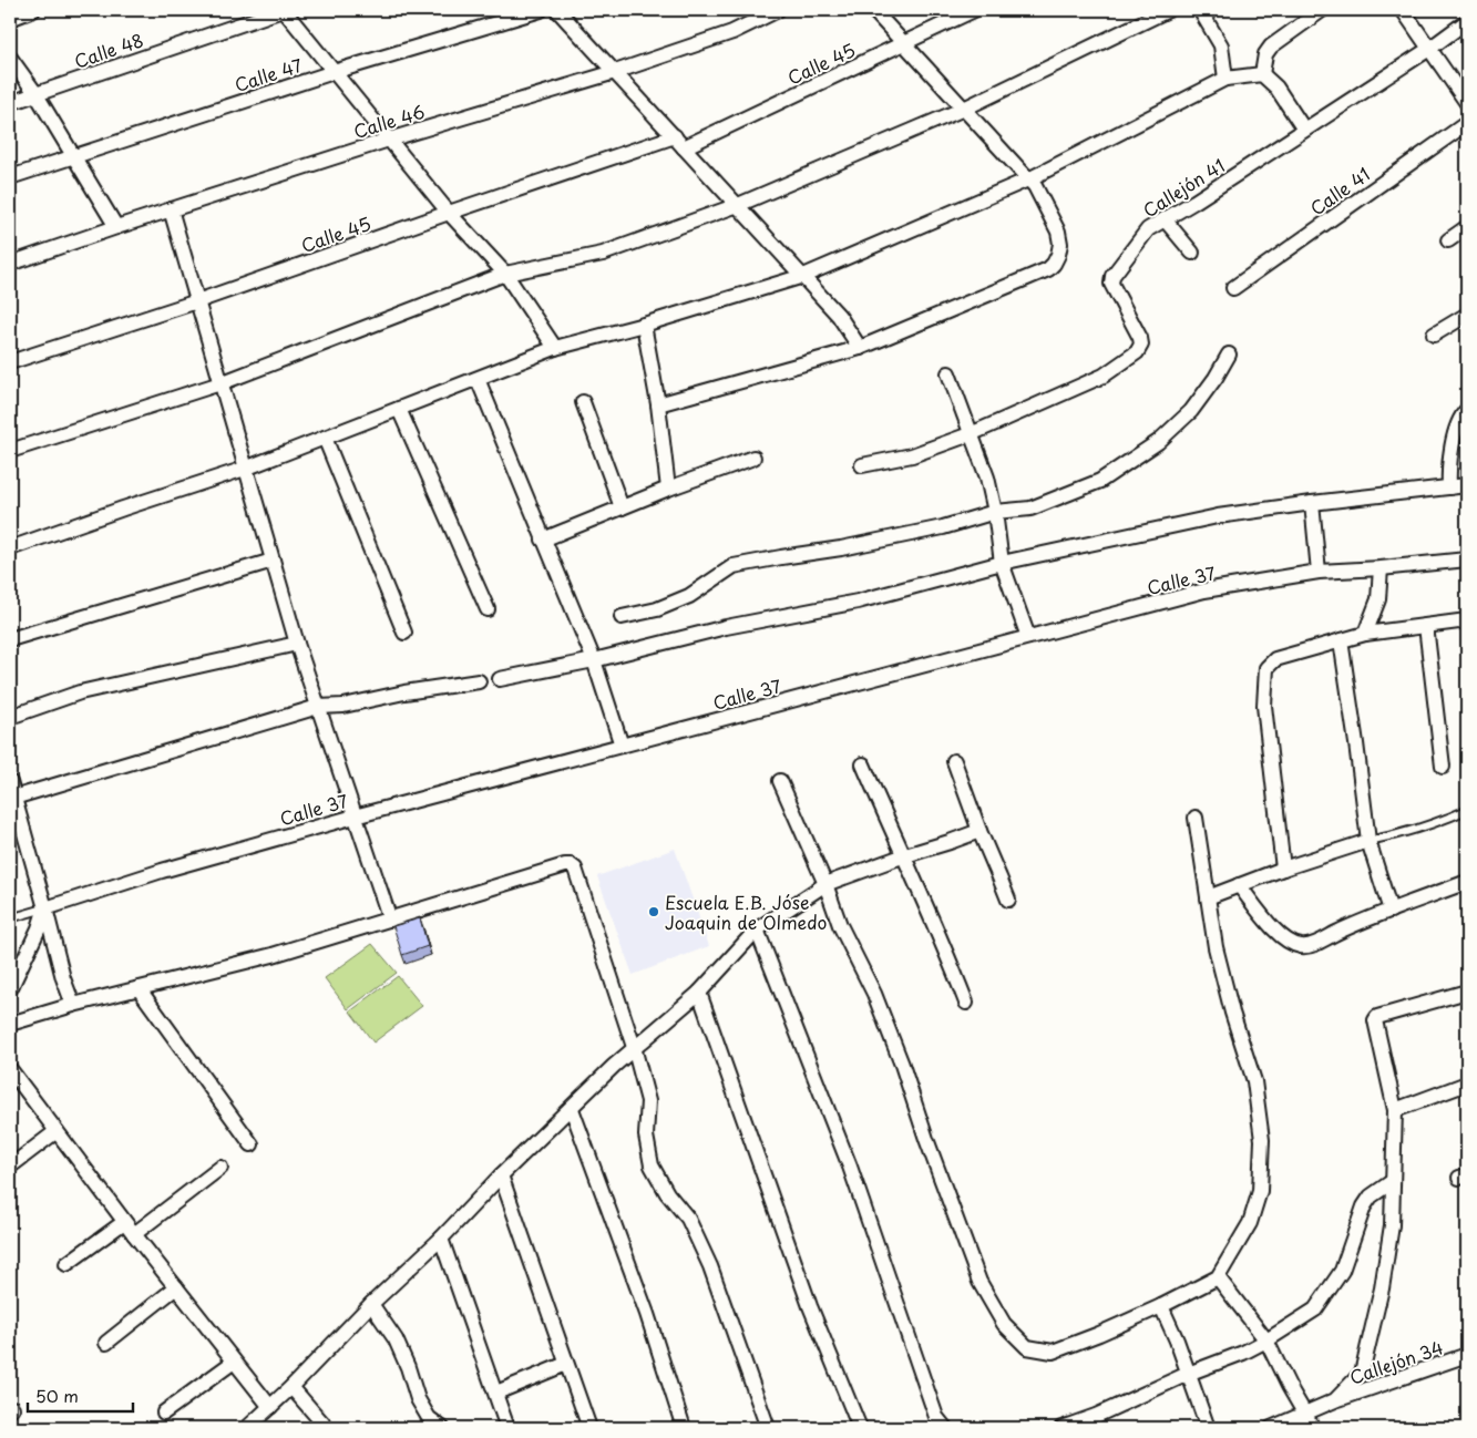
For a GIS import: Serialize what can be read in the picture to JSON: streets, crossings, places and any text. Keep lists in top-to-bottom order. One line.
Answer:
{"streets":{"street":["Calle 48","Calle 45","Calle 47","Calle 46","Callejón 41","Calle 41","Calle 37","Callejón 34"]},"places":["Escuela E.B. Jóse Joaquin de Olmedo"],"scale_bar":"50 m"}
